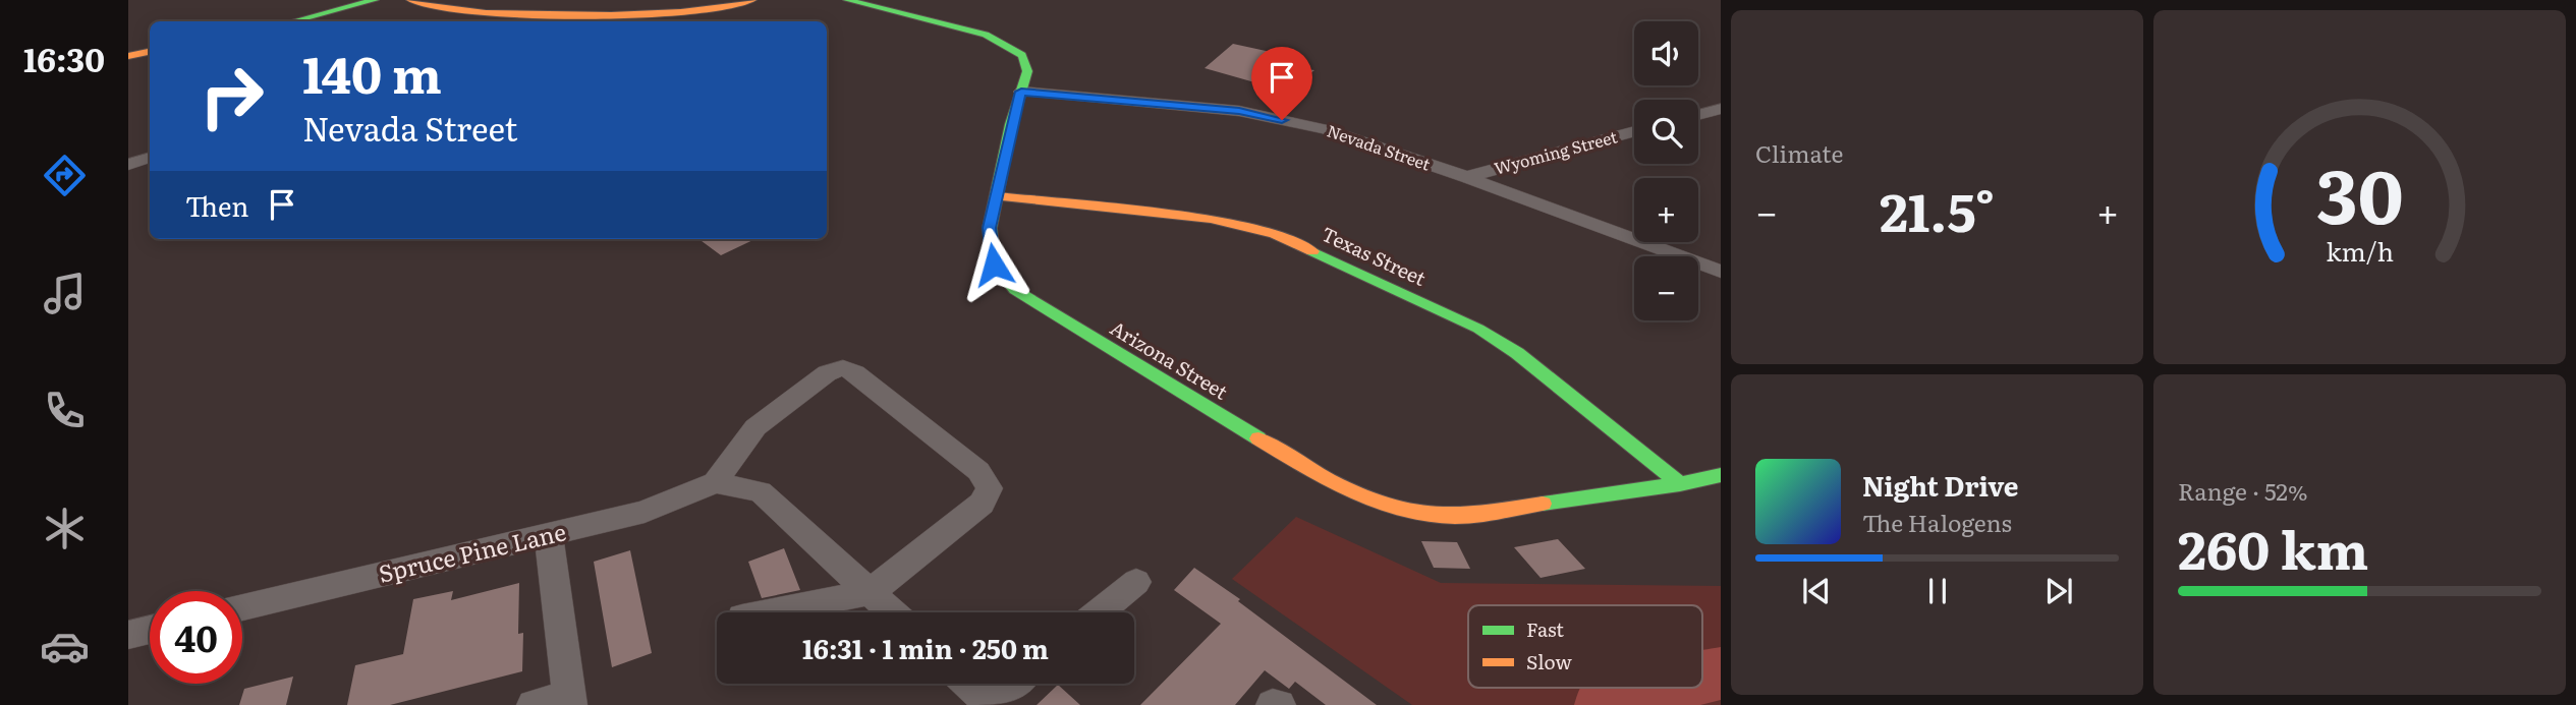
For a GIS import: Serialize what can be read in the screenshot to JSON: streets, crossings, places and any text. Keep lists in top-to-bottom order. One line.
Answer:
{"streets":{"street":["Nevada Street","Wyoming Street","Texas Street","Arizona Street","Spruce Pine Lane"]},"crossings":[["Nevada Street","Wyoming Street"],["Nevada Street","Arizona Street"],["Texas Street","Arizona Street"]],"legend":["Fast","Slow"],"page":{"tabs":"16:30","tile":["Climate",["Range · 52%","260 km"]],"map_buttons":["+","−"],"turn":["140 m","Nevada Street"],"then":"Then","heat":["−","21.5°","+"],"song":["Night Drive","The Halogens"],"limit":"40","trip":"16:31 · 1 min · 250 m","gauge":["30","km/h"]}}
